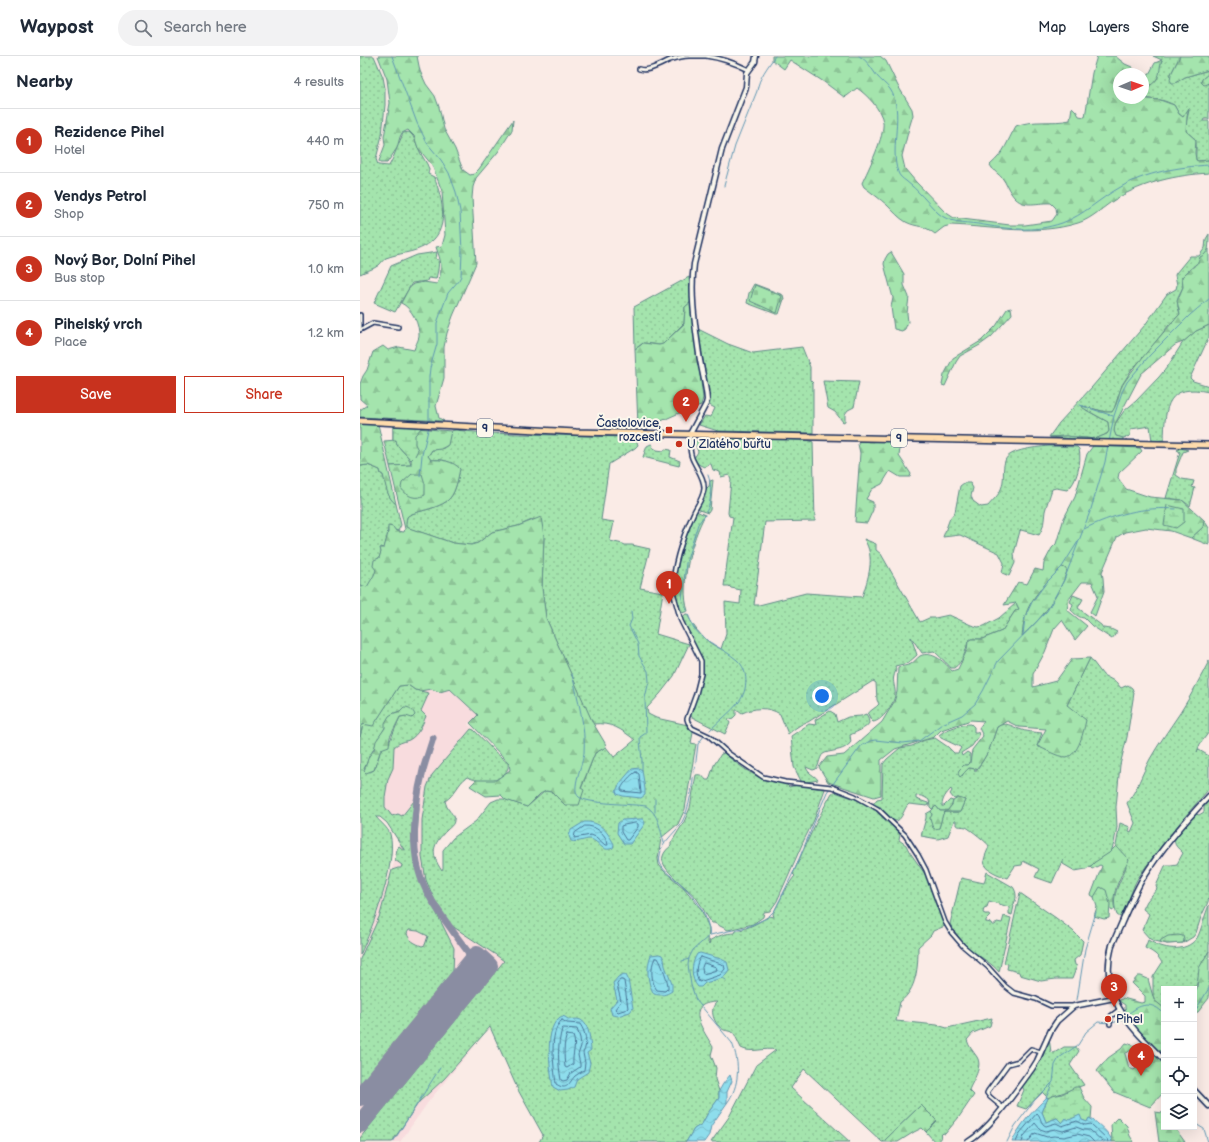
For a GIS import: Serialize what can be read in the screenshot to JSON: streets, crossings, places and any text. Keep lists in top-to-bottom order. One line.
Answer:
{"streets":{"main road":["9"]},"places":{"transit":["Častolovice, rozcestí"],"other":["U Zlatého buřtu","Pihel"]},"north":"right","page":{"header":"Waypost","search":"Search here","nav":["Map","Layers","Share"],"heading":["Nearby","4 results"],"list":[{"mark":"1","name":"Rezidence Pihel","note":"Hotel","value":"440 m"},{"mark":"2","name":"Vendys Petrol","note":"Shop","value":"750 m"},{"mark":"3","name":"Nový Bor, Dolní Pihel","note":"Bus stop","value":"1.0 km"},{"mark":"4","name":"Pihelský vrch","note":"Place","value":"1.2 km"}],"buttons":["Save","Share"],"pins":["2","1","3","4"],"map_buttons":["+","−"]}}
